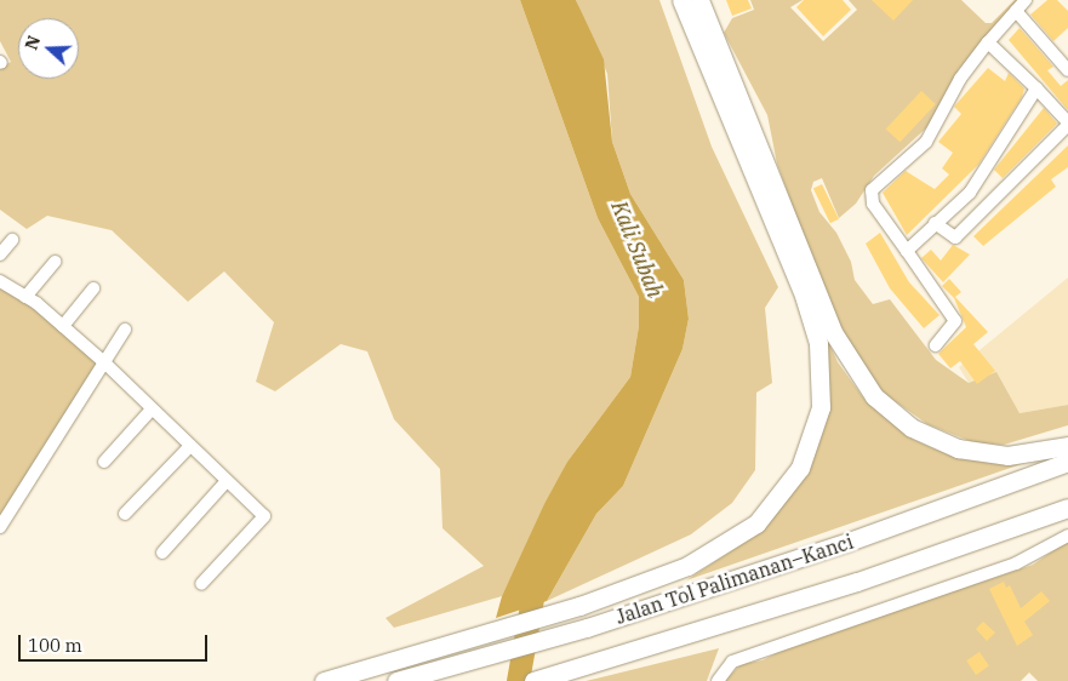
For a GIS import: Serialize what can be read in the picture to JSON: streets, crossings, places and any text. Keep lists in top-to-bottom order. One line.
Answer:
{"streets":{"highway":["Jalan Tol Palimanan–Kanci"]},"water":["Kali Subah"],"scale_bar":"100 m","north":"left"}
